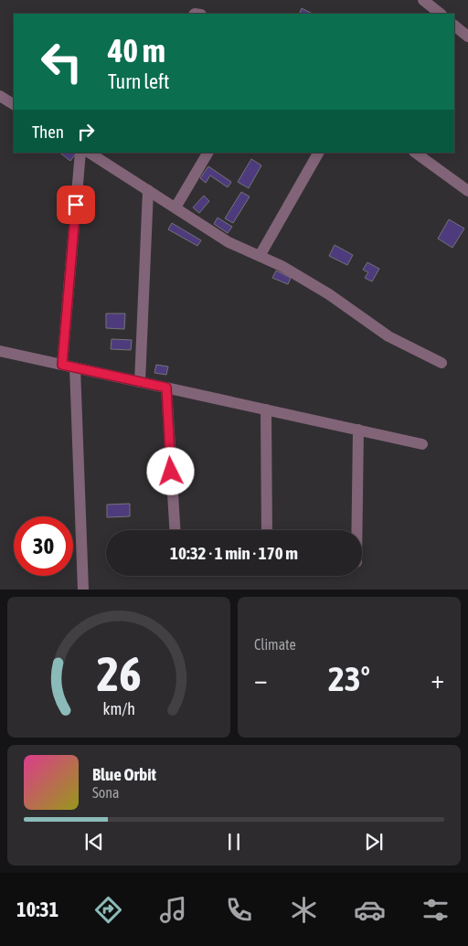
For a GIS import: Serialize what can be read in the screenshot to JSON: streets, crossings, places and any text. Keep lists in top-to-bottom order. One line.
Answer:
{"page":{"turn":["40 m","Turn left"],"then":"Then","limit":"30","trip":"10:32 · 1 min · 170 m","tile":"Climate","heat":["−","23°","+"],"song":["Blue Orbit","Sona"],"tabs":"10:31","gauge":["26","km/h"]}}
